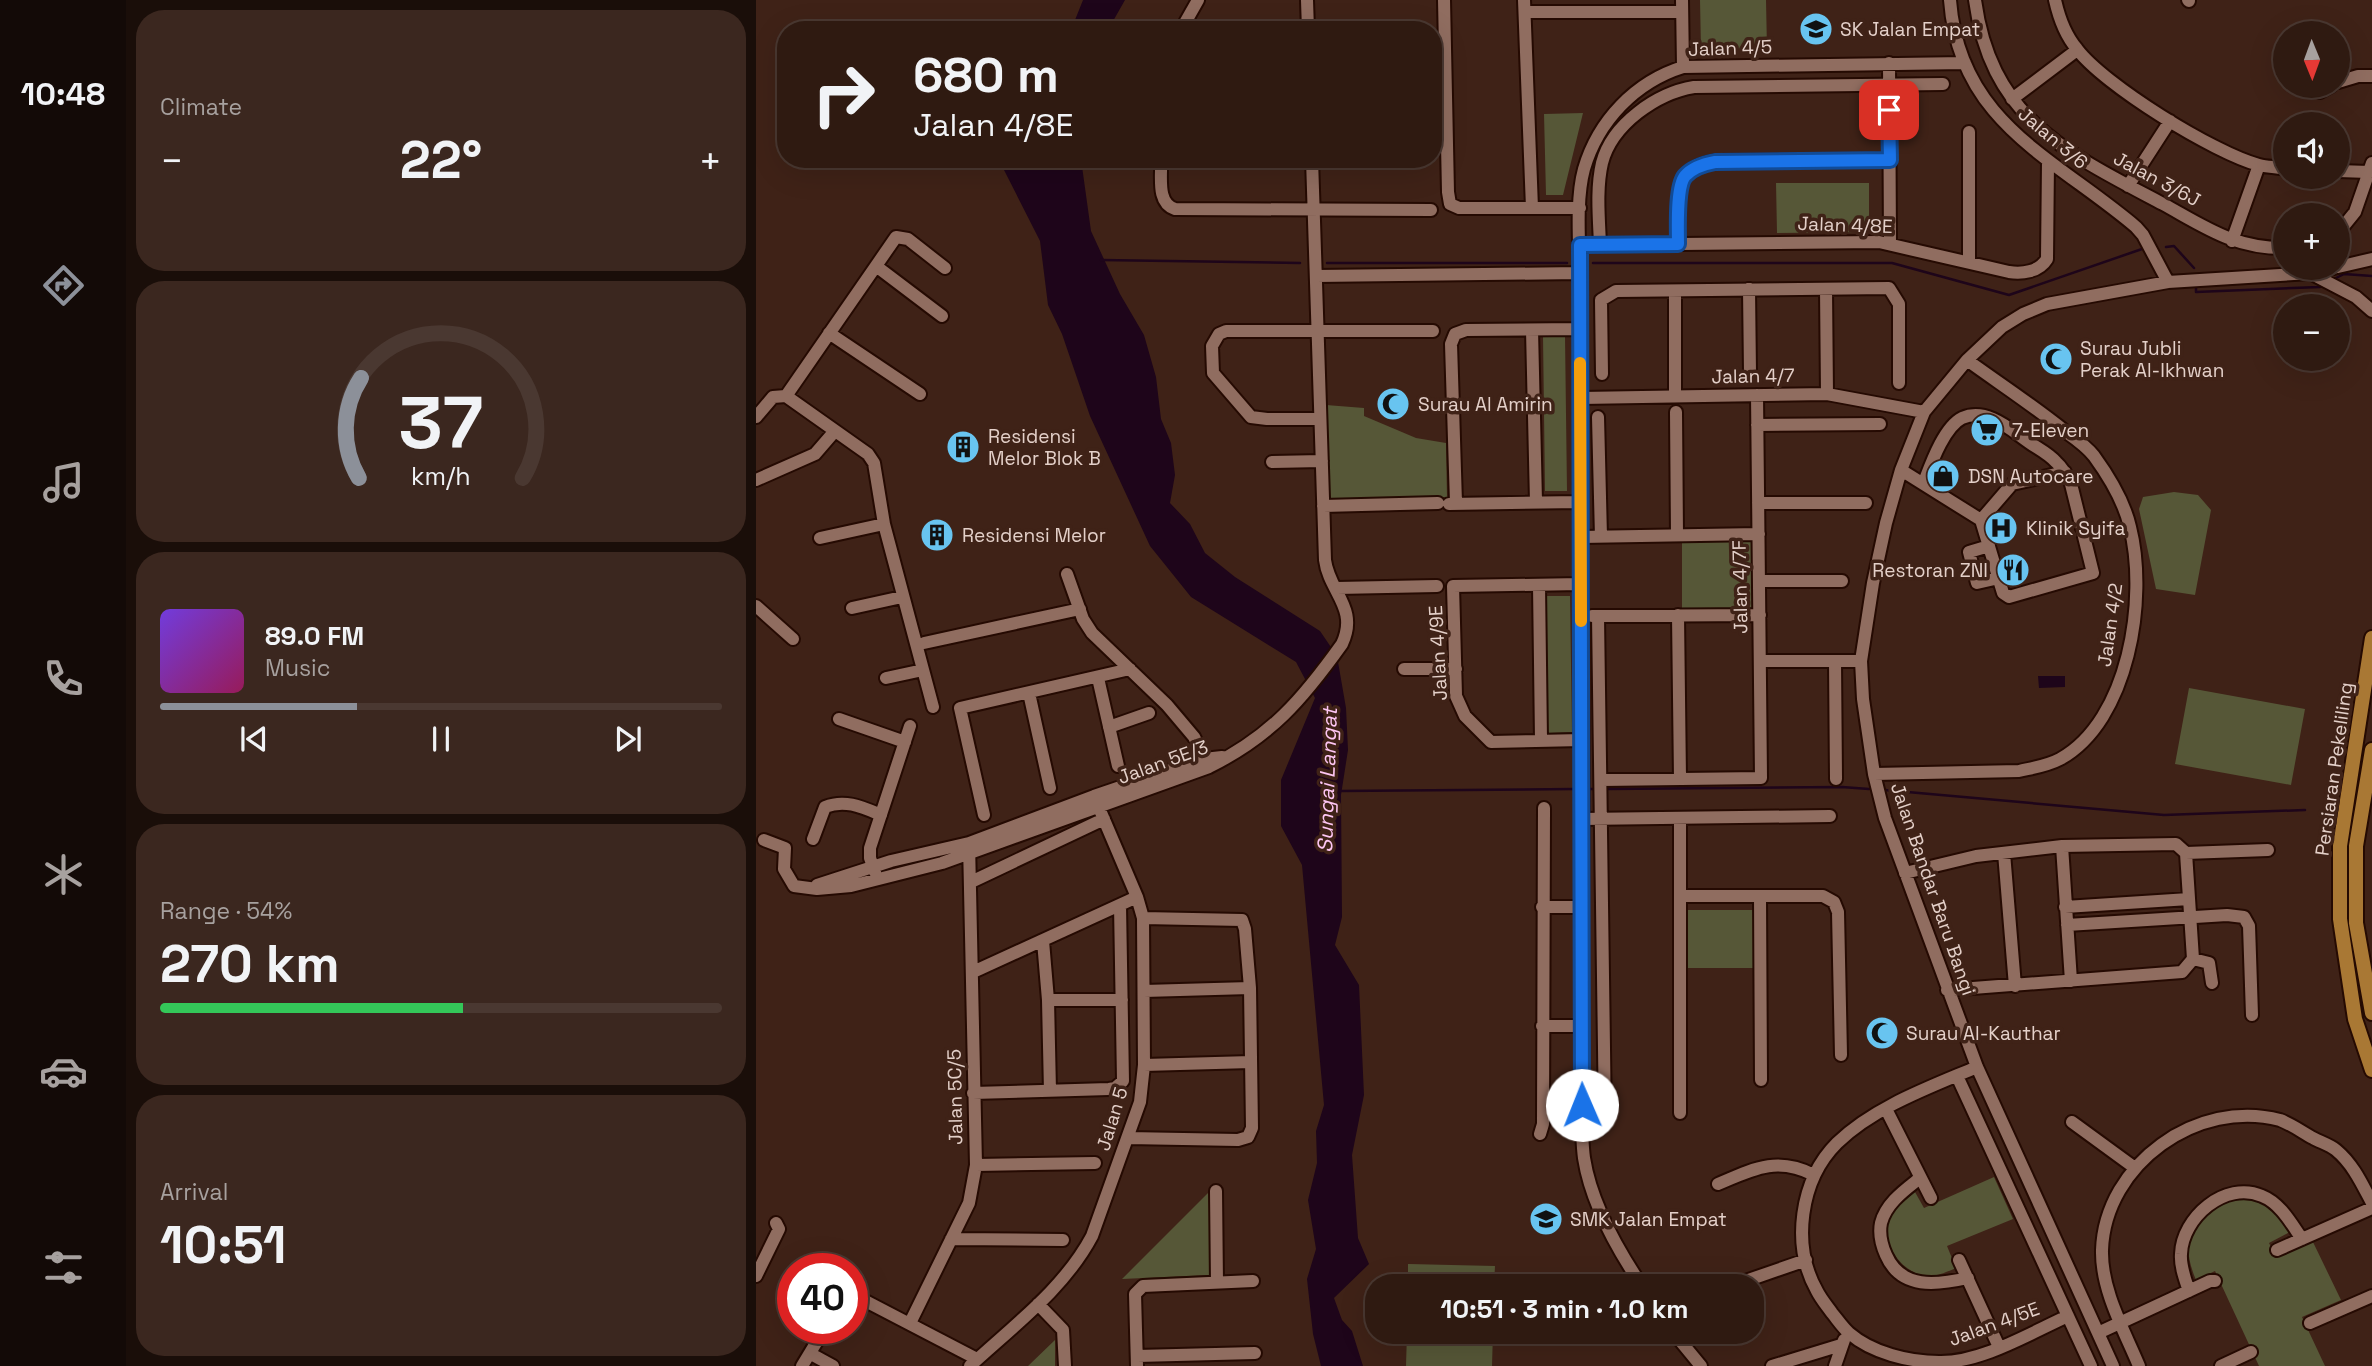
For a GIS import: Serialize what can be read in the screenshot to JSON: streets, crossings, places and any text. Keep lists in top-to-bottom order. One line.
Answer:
{"streets":{"main road":["Persiaran Pekeliling"],"street":["Jalan 4/5","Jalan 3/6","Jalan 3/6J","Jalan 4/8E","Jalan 4/7","Jalan 4/7F","Jalan 4/2","Jalan 4/9E","Jalan 5E/3","Jalan Bandar Baru Bangi","Jalan 5C/5","Jalan 5","Jalan 4/5E"]},"crossings":[["Jalan 4/5","Jalan 3/6"],["Jalan 4/5","Jalan 4/8E"],["Jalan 4/5","Jalan 4/7"],["Jalan 4/5","Jalan 4/9E"],["Jalan 3/6","Jalan 4/8E"],["Jalan 3/6","Jalan Bandar Baru Bangi"],["Jalan 4/7","Jalan 4/7F"],["Jalan 4/7","Jalan Bandar Baru Bangi"],["Jalan 4/2","Jalan Bandar Baru Bangi"],["Jalan 5E/3","Jalan 5C/5"],["Jalan 5E/3","Jalan 5"],["Jalan Bandar Baru Bangi","Jalan 4/5E"]],"water":["Sungai Langat"],"places":{"school or university":["SK Jalan Empat","SMK Jalan Empat"],"mosque":["Surau Jubli Perak Al-Ikhwan","Surau Al Amirin","Surau Al-Kauthar"],"supermarket":["7-Eleven"],"building":["Residensi Melor Blok B","Residensi Melor"],"shop":["DSN Autocare"],"hospital":["Klinik Syifa"],"restaurant":["Restoran ZNI"]},"north":"bottom","page":{"tabs":"10:48","tile":["Climate",["Range · 54%","270 km"],["Arrival","10:51"]],"map_buttons":["+","−"],"turn":["680 m","Jalan 4/8E"],"heat":["−","22°","+"],"song":["89.0 FM","Music"],"limit":"40","trip":"10:51 · 3 min · 1.0 km","gauge":["37","km/h"]}}
